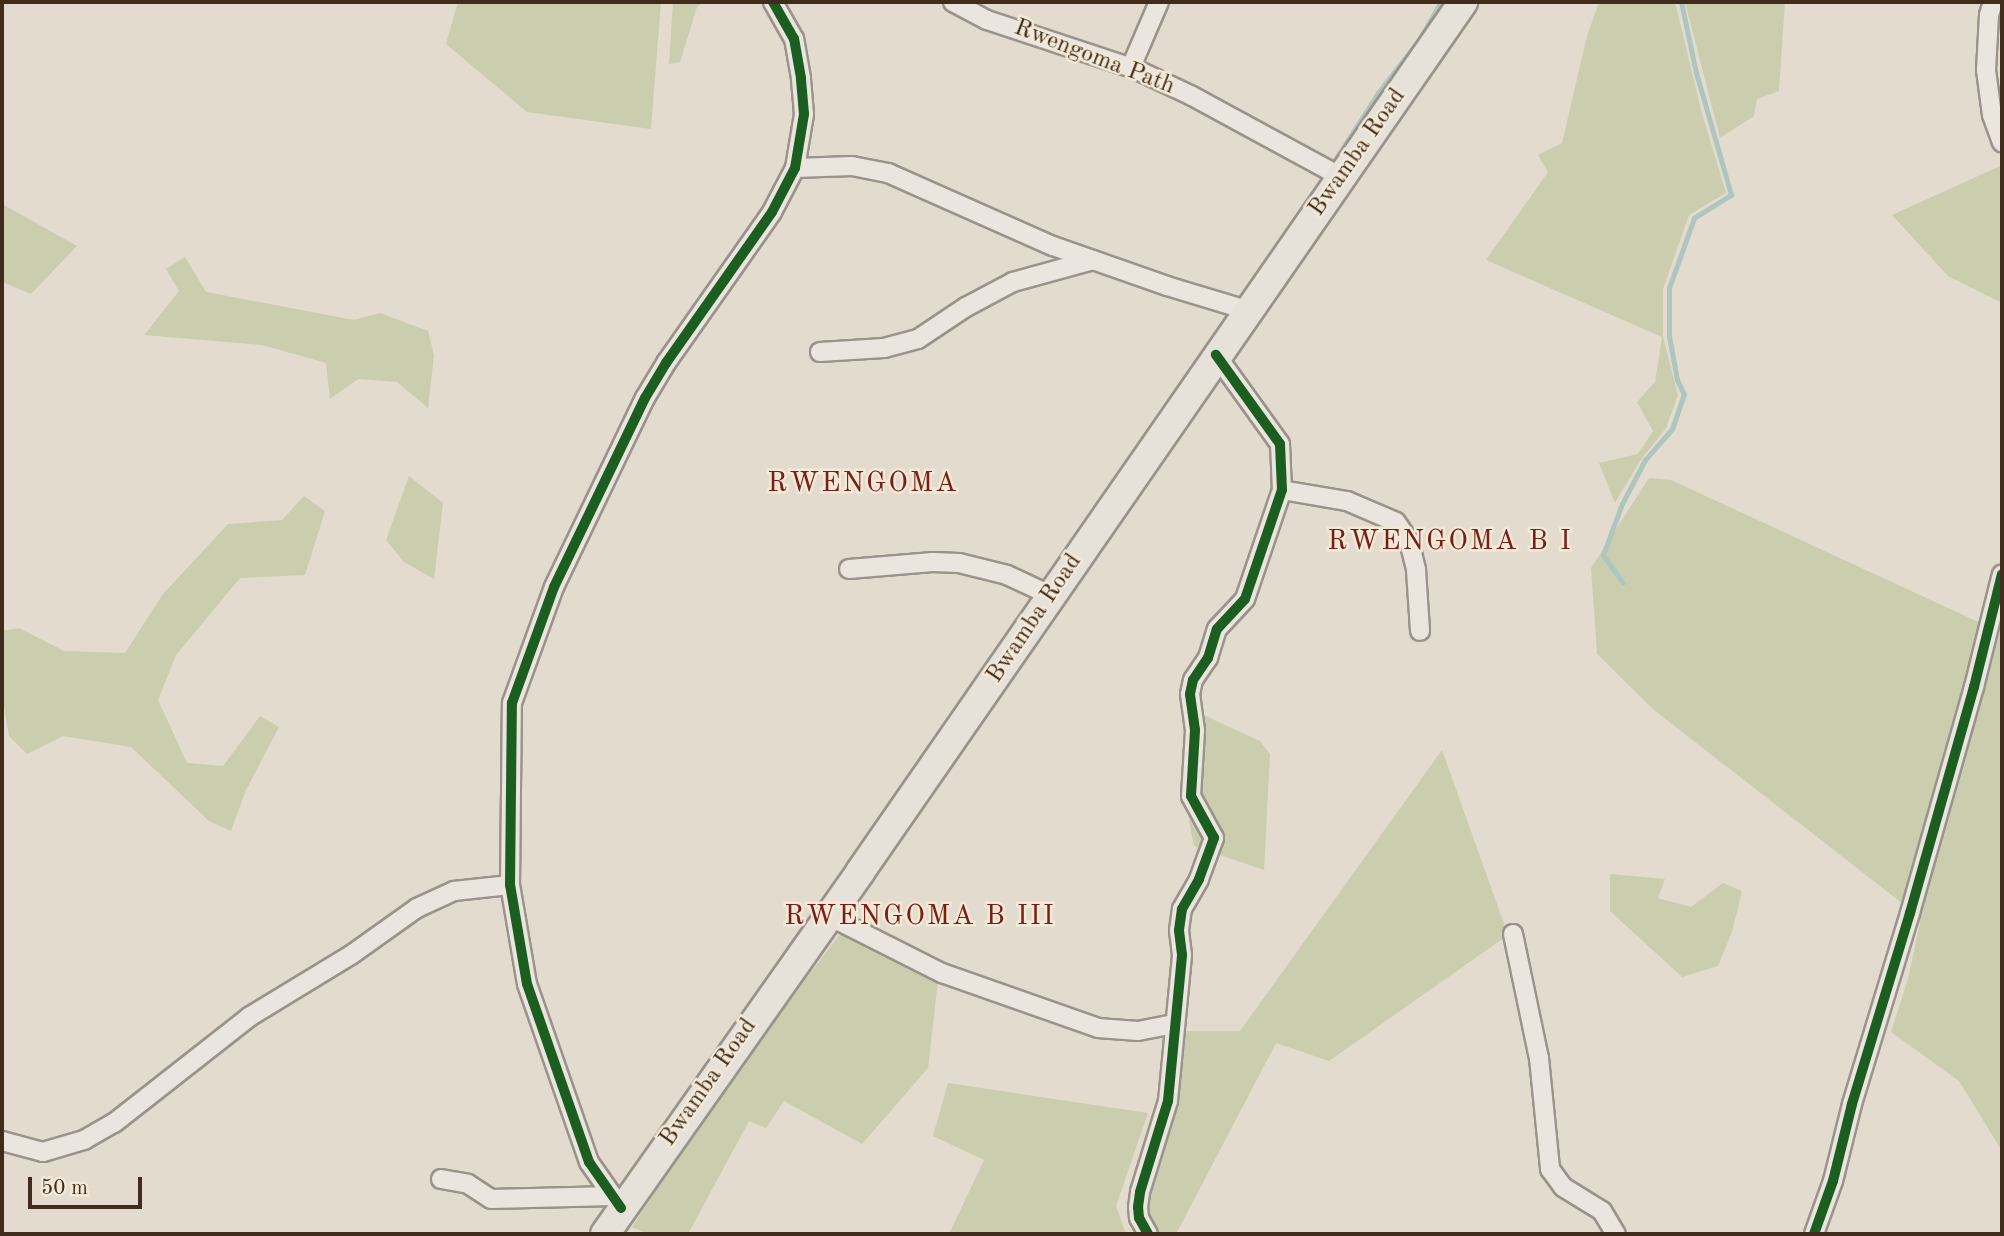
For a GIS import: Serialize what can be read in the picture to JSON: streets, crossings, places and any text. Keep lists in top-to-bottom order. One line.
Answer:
{"streets":{"main road":["Bwamba Road"],"street":["Rwengoma Path"]},"crossings":[["Rwengoma Path","Bwamba Road"]],"districts":["RWENGOMA","RWENGOMA B I","RWENGOMA B III"],"scale_bar":"50 m"}
